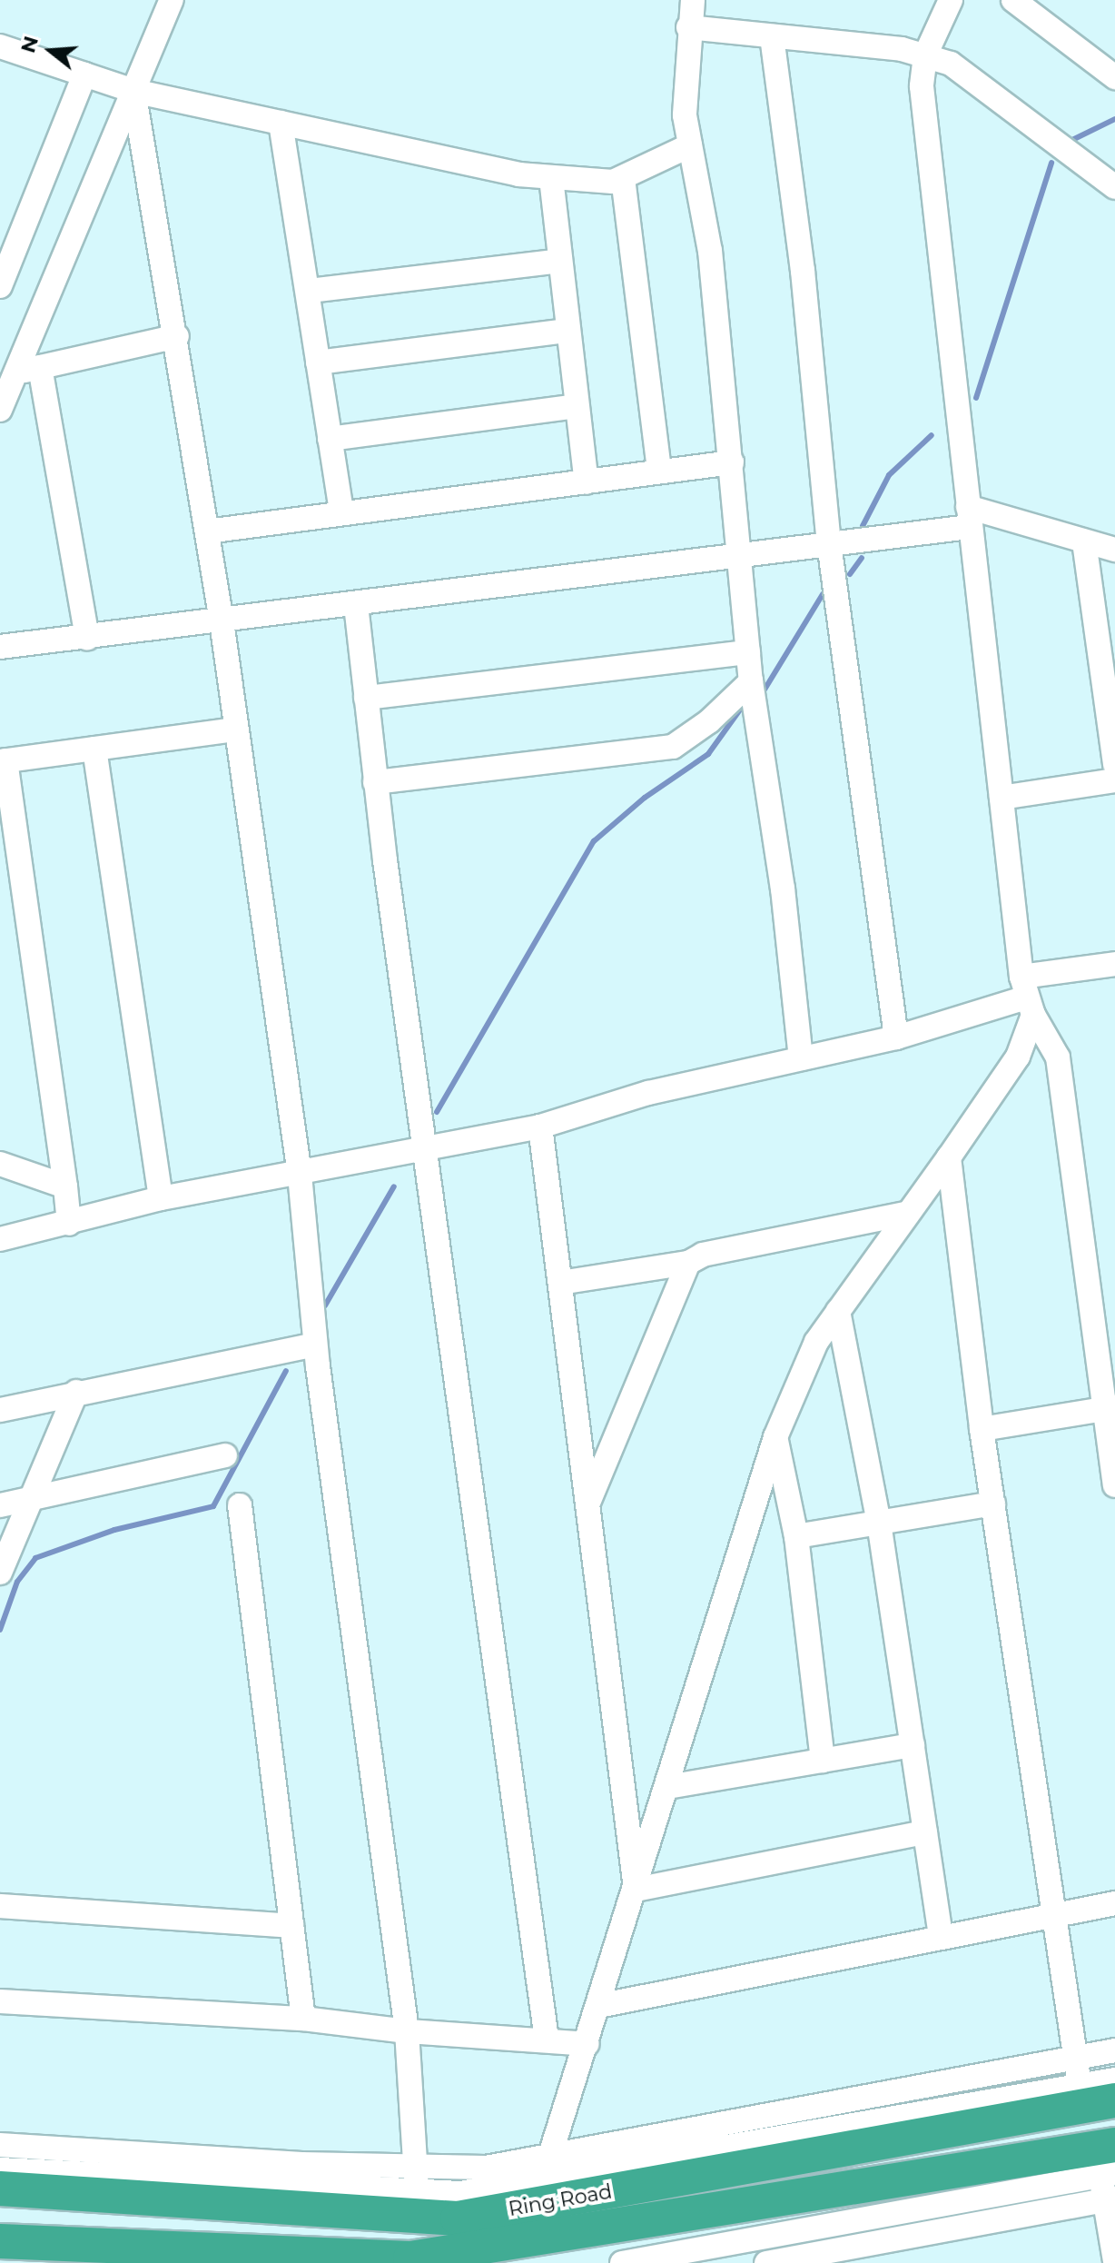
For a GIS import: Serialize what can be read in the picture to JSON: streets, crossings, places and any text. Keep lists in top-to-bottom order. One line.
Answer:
{"streets":{"highway":["Ring Road"]},"north":"left"}
